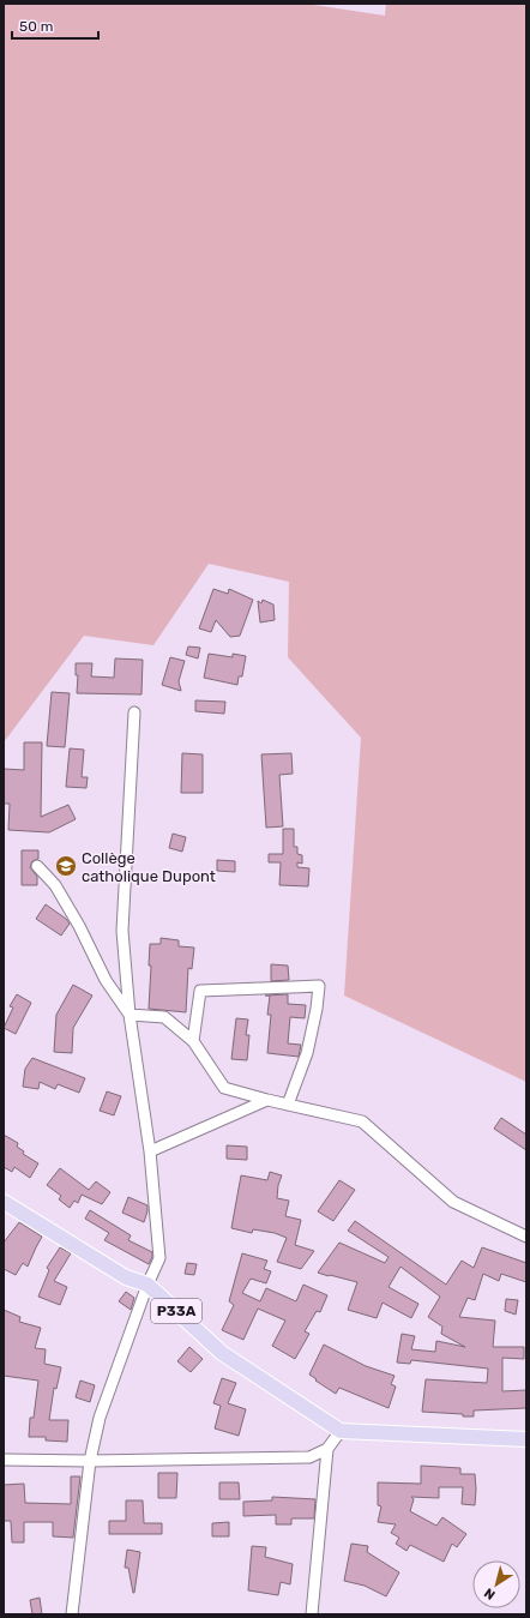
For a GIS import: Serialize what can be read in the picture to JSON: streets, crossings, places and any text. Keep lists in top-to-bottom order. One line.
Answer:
{"streets":{"main road":["P33A"]},"places":{"school or university":["Collège catholique Dupont"]},"scale_bar":"50 m","north":"bottom left"}
